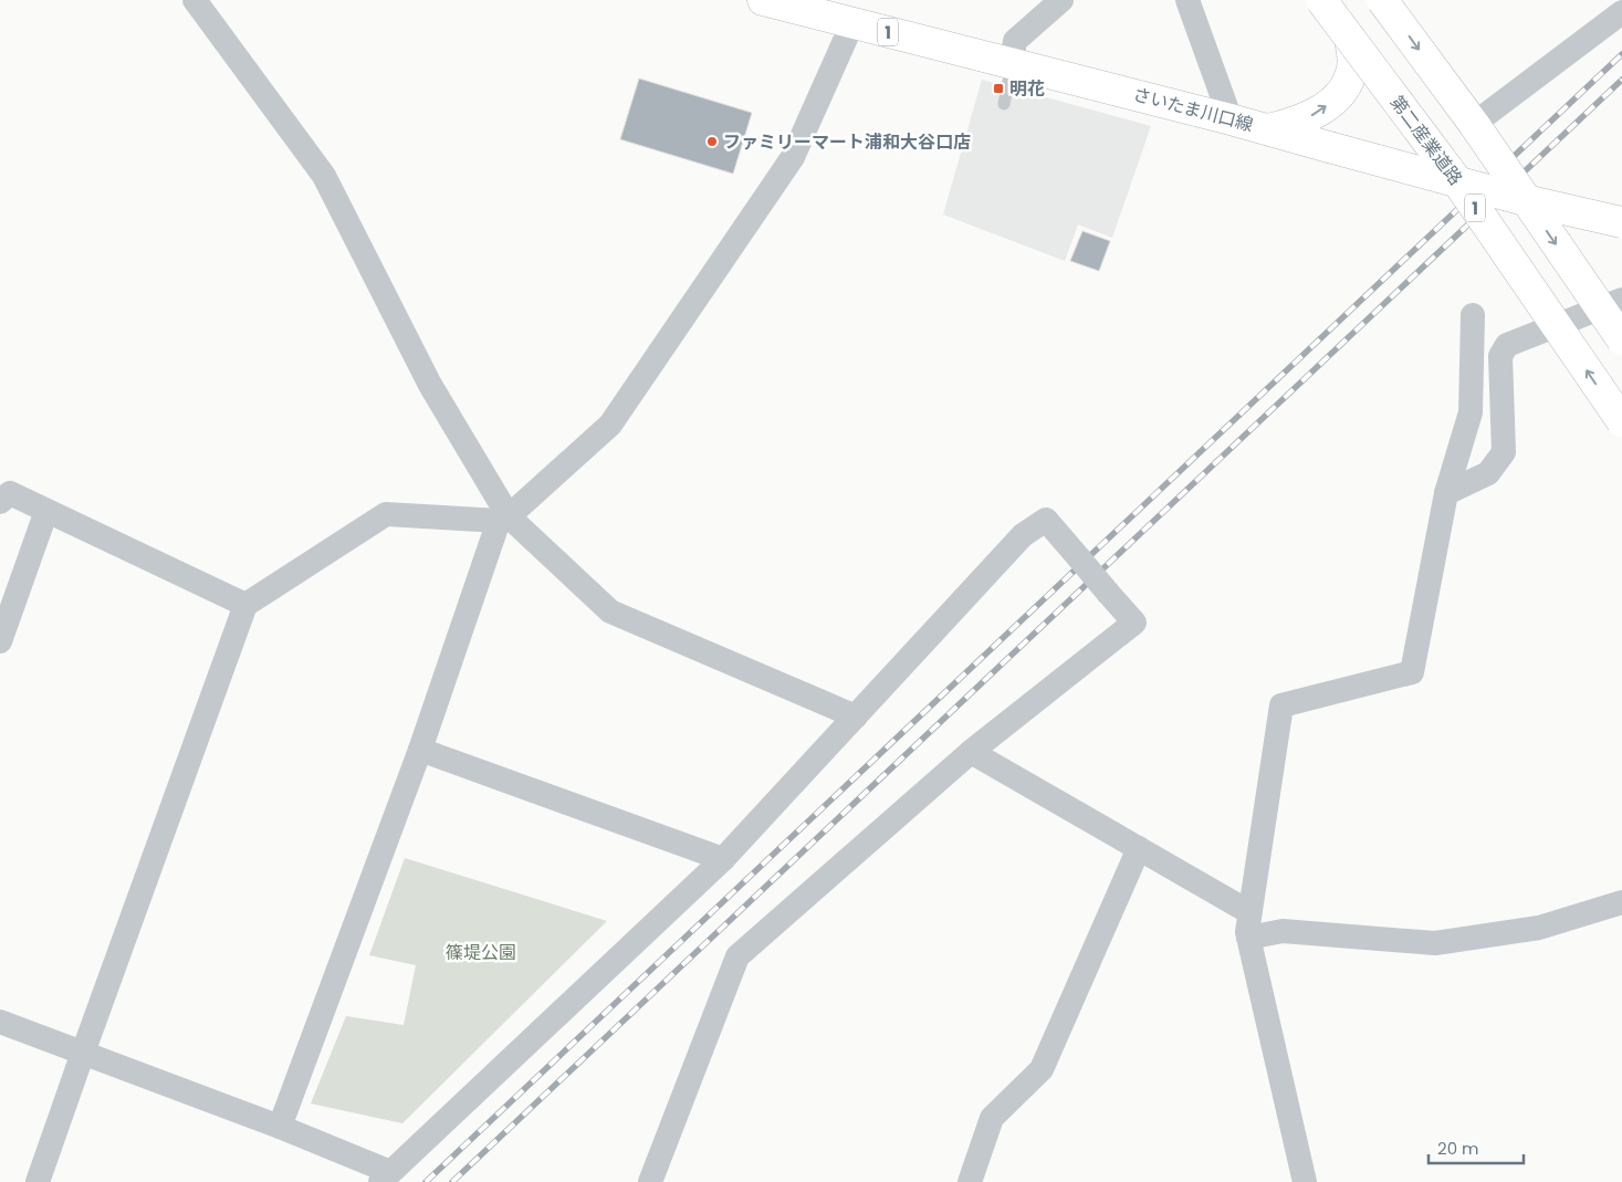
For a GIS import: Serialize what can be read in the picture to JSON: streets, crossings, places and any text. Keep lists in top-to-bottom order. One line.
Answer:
{"streets":{"main road":["1","さいたま川口線","第二産業道路"]},"crossings":[["さいたま川口線","第二産業道路"]],"parks":["篠堤公園"],"places":{"transit":["明花"],"other":["ファミリーマート浦和大谷口店"]},"scale_bar":"20 m"}
